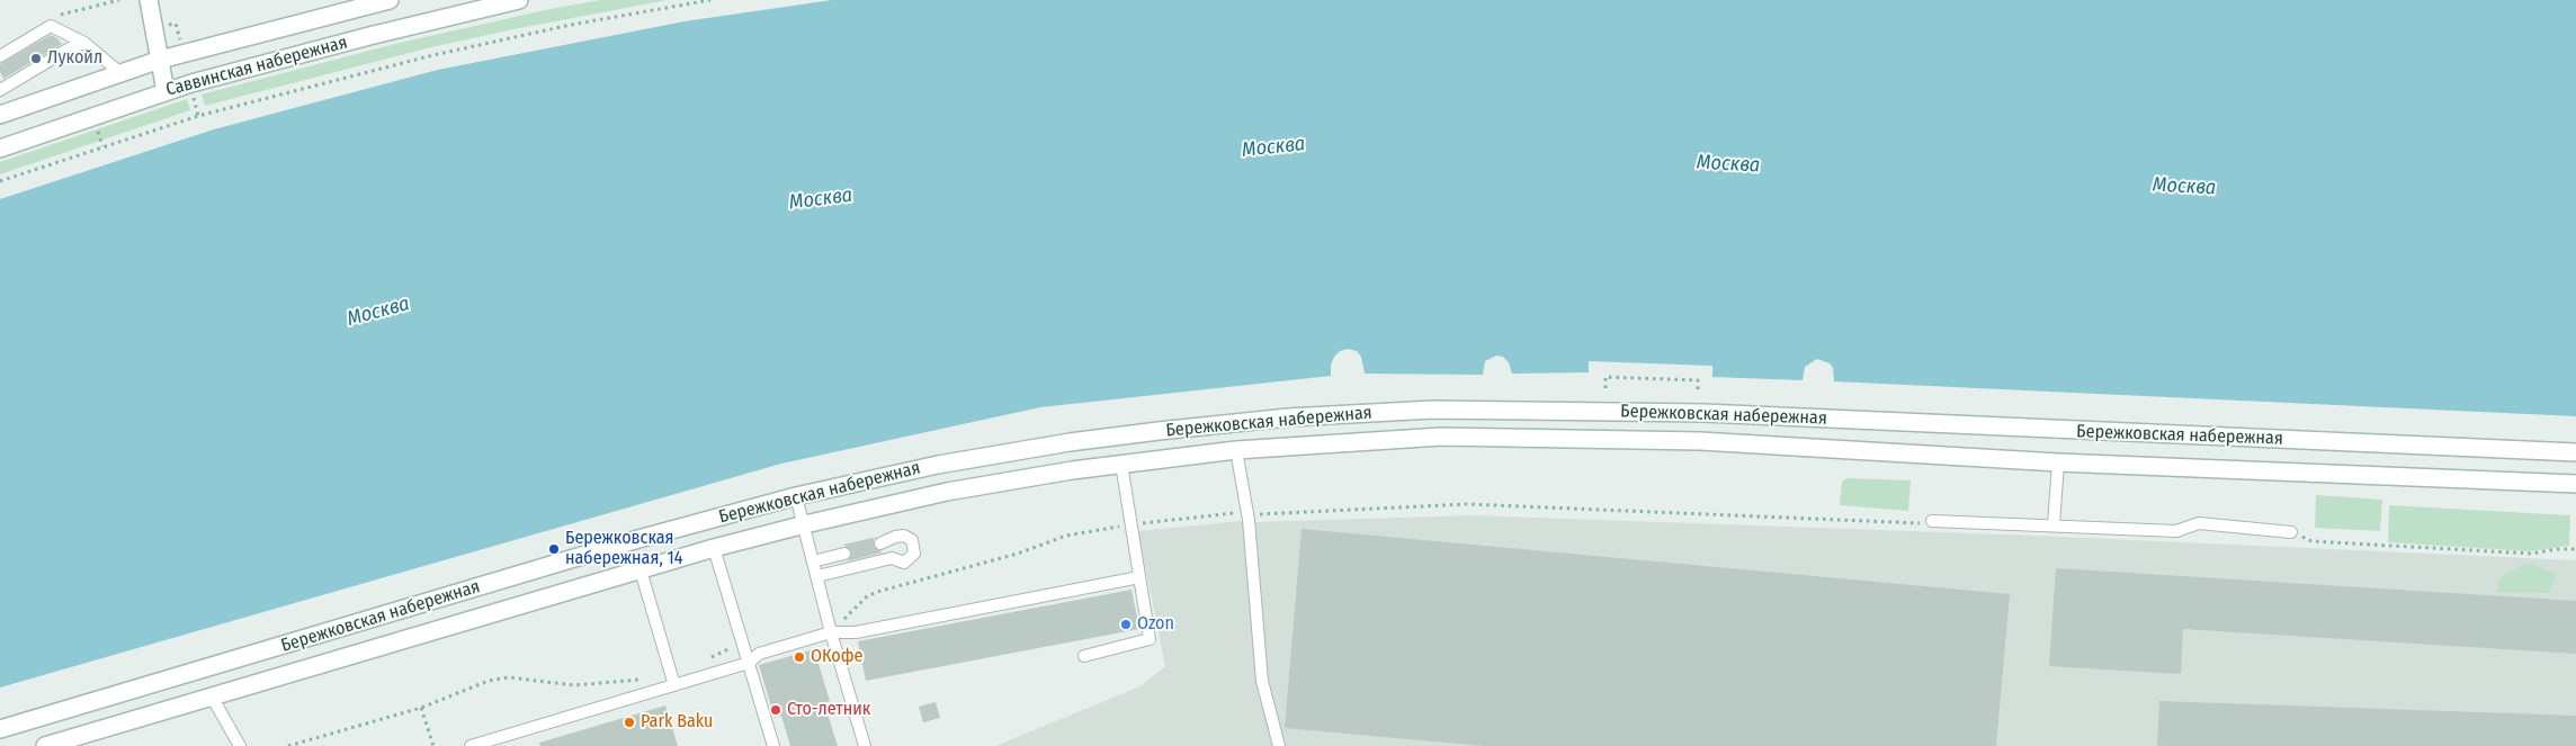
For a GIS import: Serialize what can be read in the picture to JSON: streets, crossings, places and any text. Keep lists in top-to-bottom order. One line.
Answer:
{"streets":{"main road":["Саввинская набережная","Бережковская набережная"]},"water":["Москва"],"places":["Лукойл","Бережковская набережная, 14","Ozon","ОКофе","Сто-летник","Park Baku"]}
